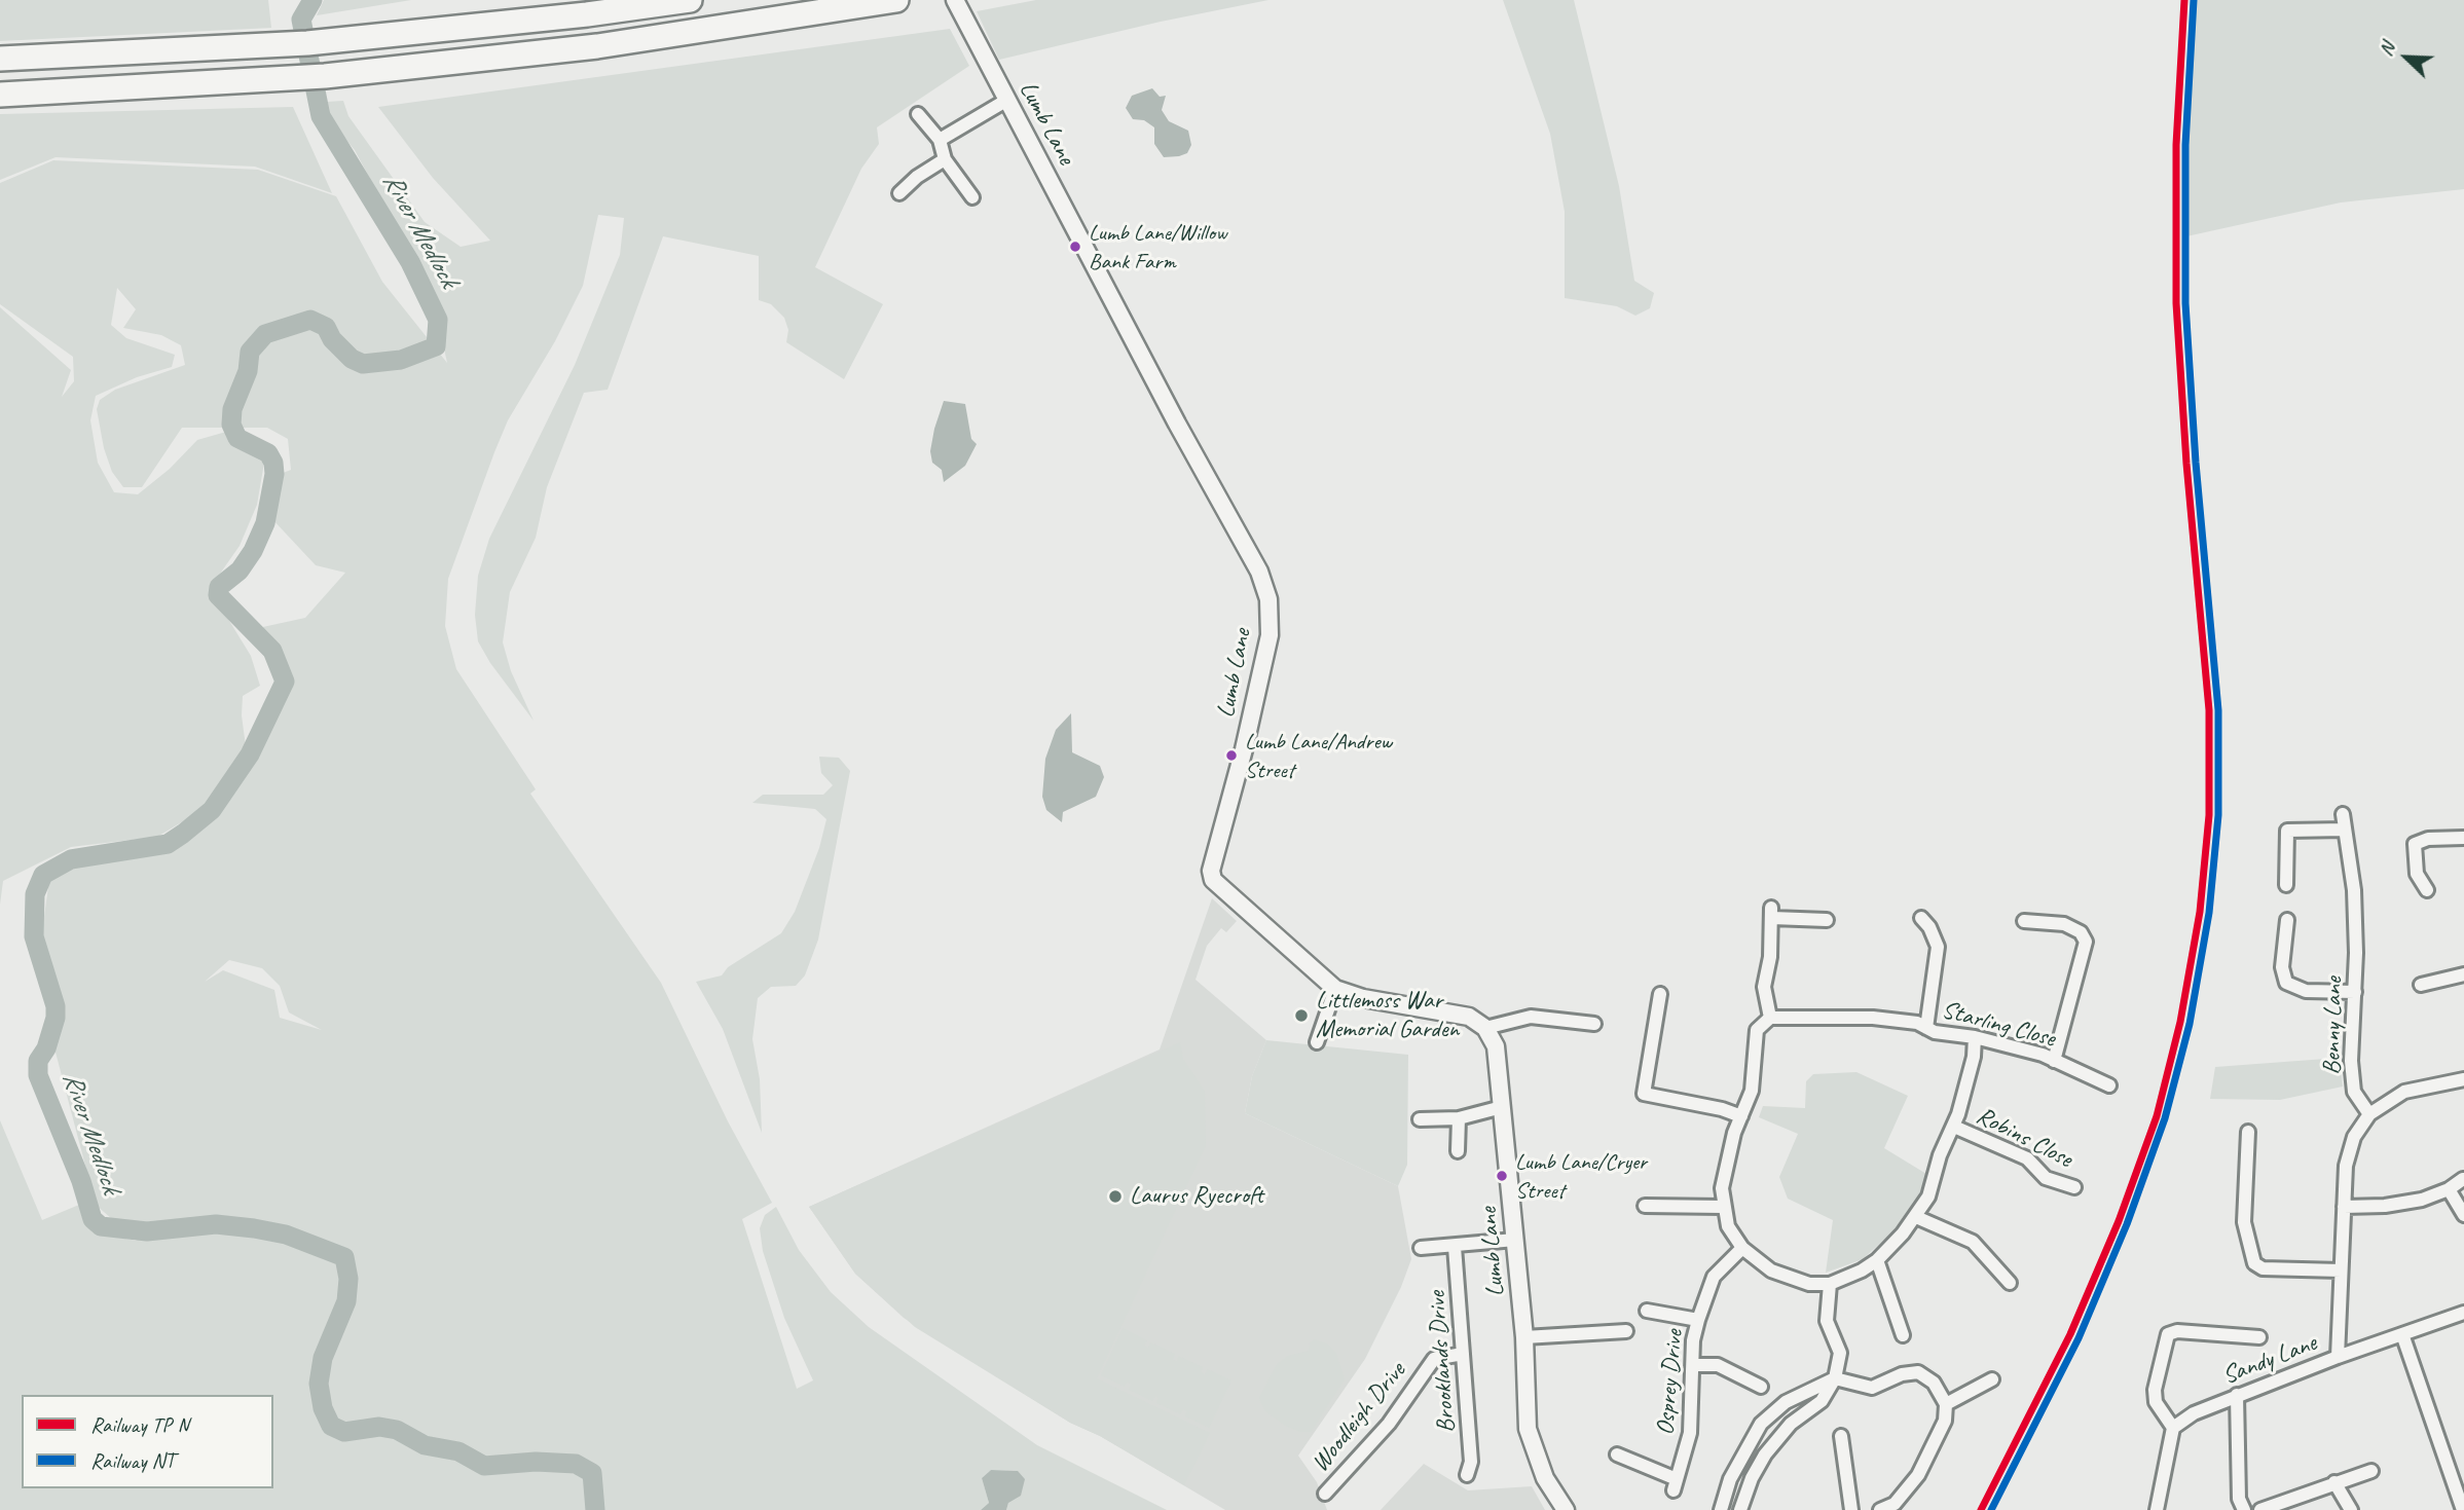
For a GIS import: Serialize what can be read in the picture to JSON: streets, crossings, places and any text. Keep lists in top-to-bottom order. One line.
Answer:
{"streets":{"street":["Lumb Lane","Starling Close","Benny Lane","Robins Close","Sandy Lane","Brooklands Drive","Osprey Drive","Woodleigh Drive"]},"crossings":[["Brooklands Drive","Woodleigh Drive"]],"water":["River Medlock"],"places":["Lumb Lane/Willow Bank Farm","Lumb Lane/Andrew Street","Littlemoss War Memorial Garden","Lumb Lane/Cryer Street","Laurus Ryecroft"],"lines":["rail line NT"],"legend":["Railway TP N","Railway NT"],"north":"top left"}
